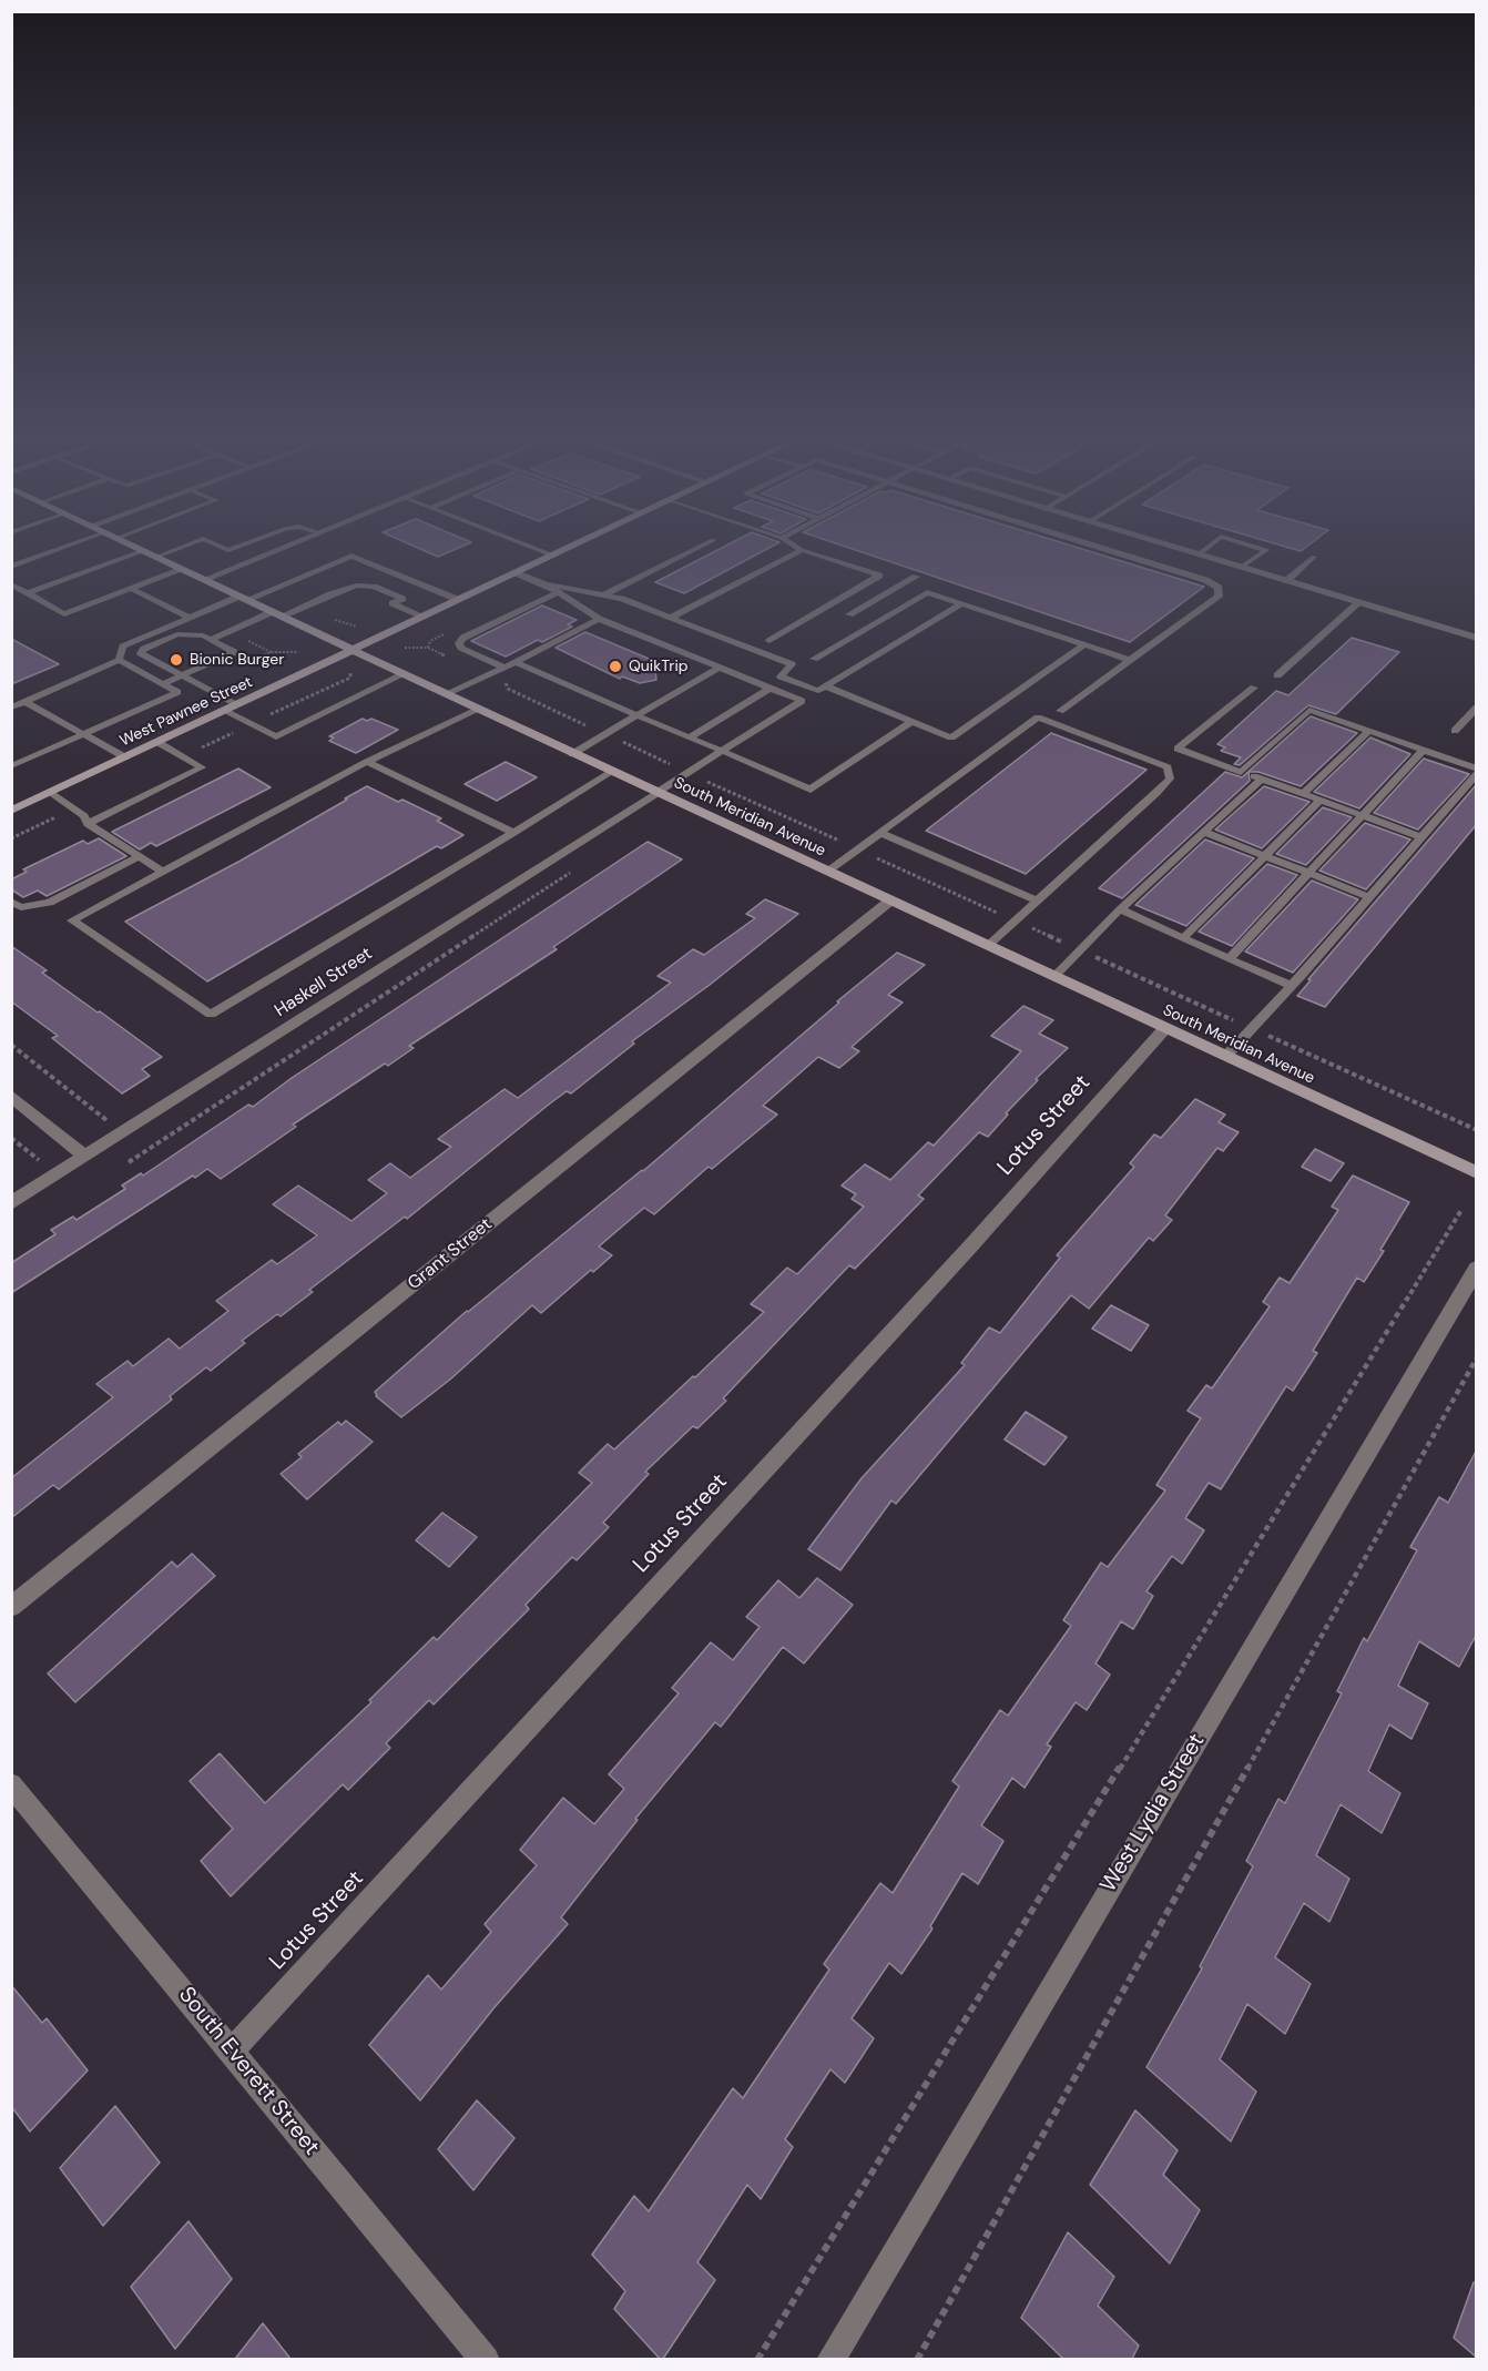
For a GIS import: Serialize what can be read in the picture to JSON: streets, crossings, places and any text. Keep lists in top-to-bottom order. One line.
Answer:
{"streets":{"main road":["West Pawnee Street","South Meridian Avenue"],"street":["Haskell Street","Lotus Street","Grant Street","West Lydia Street","South Everett Street"]},"crossings":[["West Pawnee Street","South Meridian Avenue"],["South Meridian Avenue","Haskell Street"],["South Meridian Avenue","Lotus Street"],["South Meridian Avenue","Grant Street"],["Lotus Street","South Everett Street"]],"places":["Bionic Burger","QuikTrip"]}
